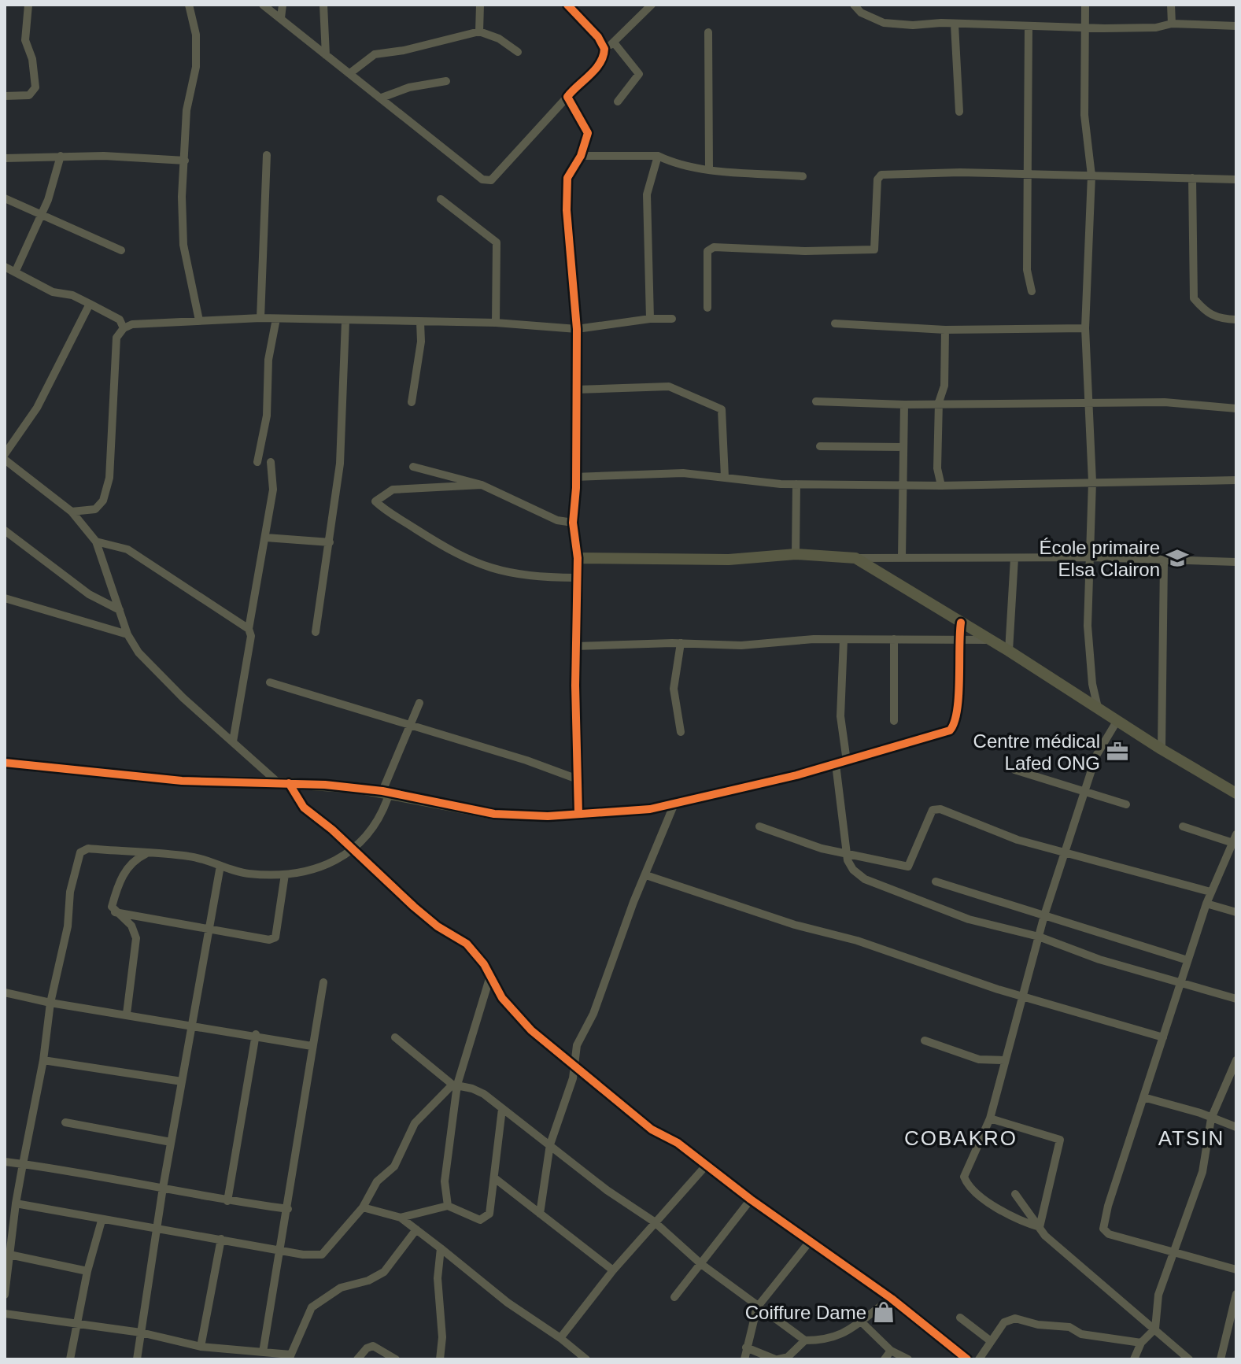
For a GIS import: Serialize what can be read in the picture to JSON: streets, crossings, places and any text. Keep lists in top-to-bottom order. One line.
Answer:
{"districts":["COBAKRO","ATSIN"],"places":{"school or university":["École primaire Elsa Clairon"],"office":["Centre médical Lafed ONG"],"shop":["Coiffure Dame"]}}
